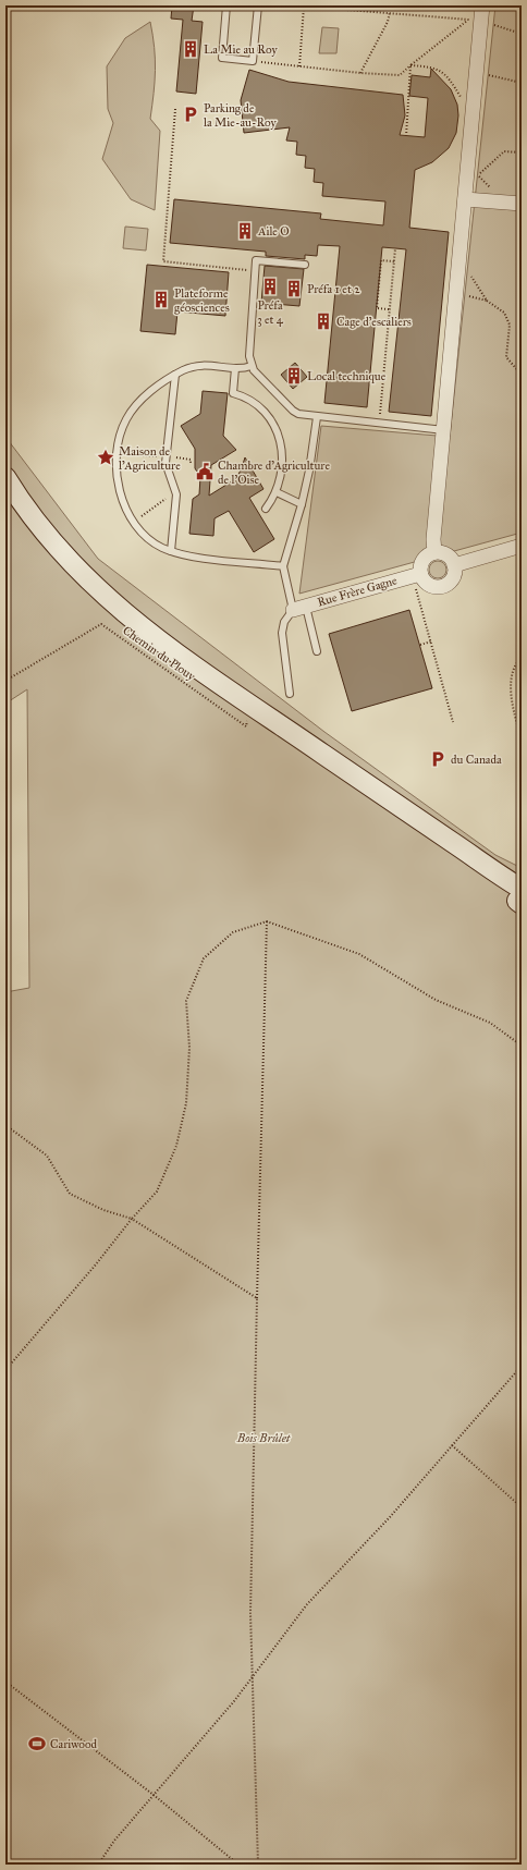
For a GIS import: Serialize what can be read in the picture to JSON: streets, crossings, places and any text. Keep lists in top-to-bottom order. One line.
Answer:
{"streets":{"street":["Rue Frère Gagne"],"path":["Chemin du Plouy"]},"parks":["Bois Brûlet"],"places":{"building":["La Mie au Roy","Aile O","Préfa 3 et 4","Préfa 1 et 2","Plateforme géosciences","Cage d'escaliers","Local technique"],"parking":["Parking de la Mie-au-Roy","du Canada"],"place":["Maison de l'Agriculture"],"public building":["Chambre d'Agriculture de l'Oise"],"sports":["Cariwood"]}}
